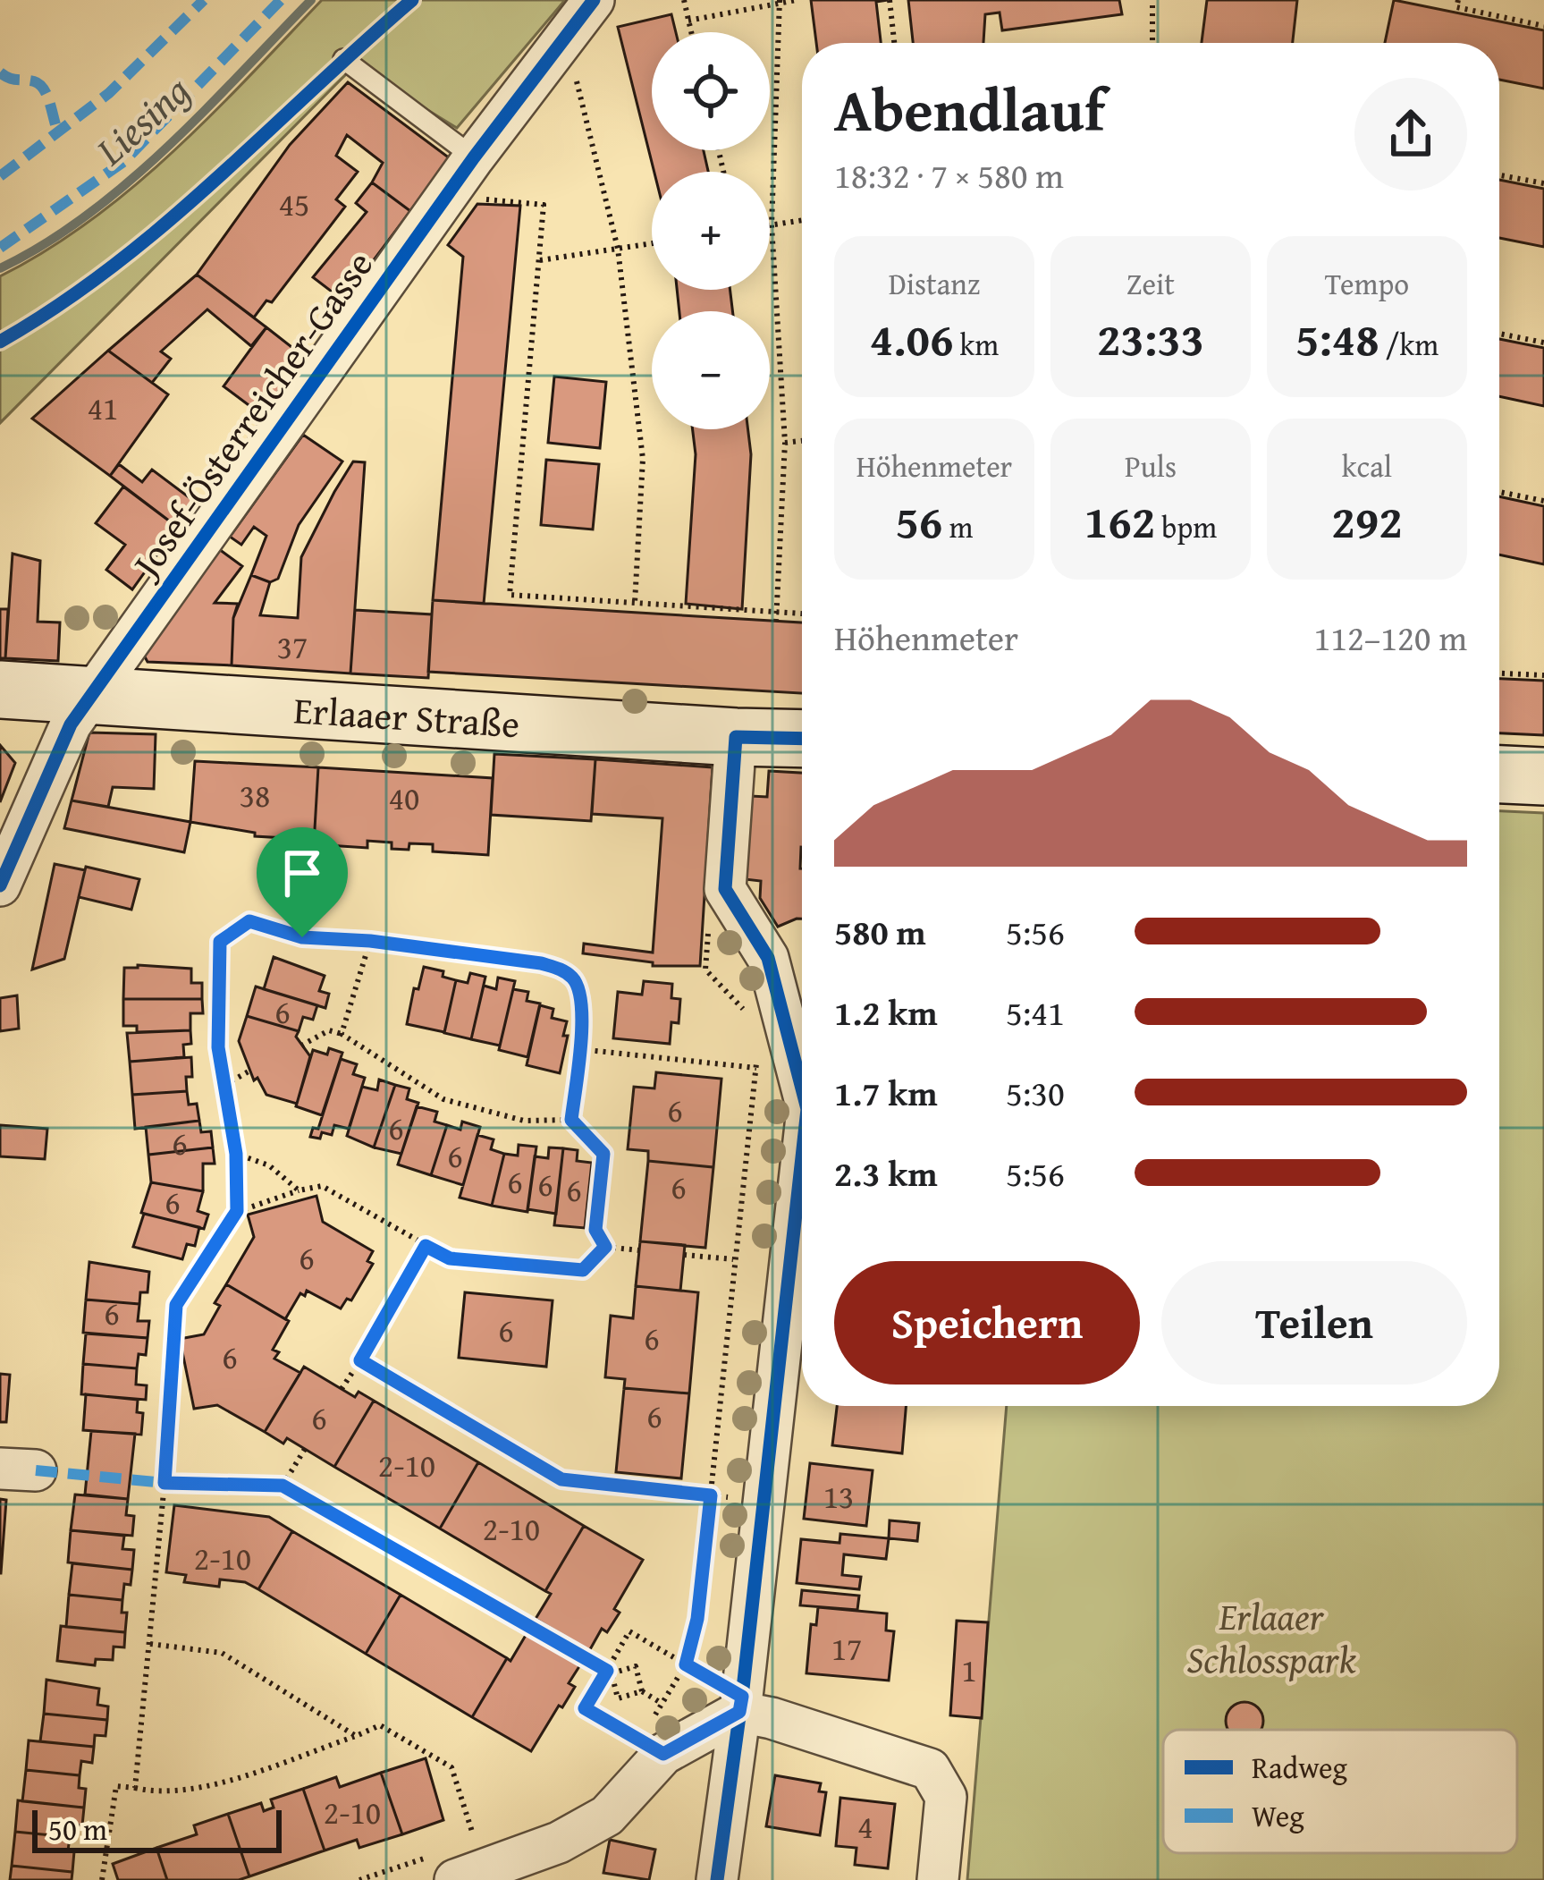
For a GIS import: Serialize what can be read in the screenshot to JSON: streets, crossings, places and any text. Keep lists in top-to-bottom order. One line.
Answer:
{"streets":{"main road":["Erlaaer Straße"],"street":["Josef-Österreicher-Gasse"]},"crossings":[["Josef-Österreicher-Gasse","Erlaaer Straße"]],"water":["Liesing"],"parks":["Erlaaer Schlosspark"],"house_numbers":["45","41","37","38","40","6","6","6","6","6","6","6","6","6","6","6","6","6","6","6","6","6","2-10","13","2-10","2-10","17","1","2-10","4"],"legend":["Radweg","Weg"],"scale_bar":"50 m","page":{"map_buttons":["+","−"],"heading":["Abendlauf","18:32 · 7 × 580 m"],"stats":[["Distanz","4.06 km"],["Zeit","23:33"],["Tempo","5:48 /km"],["Höhenmeter","56 m"],["Puls","162 bpm"],["kcal","292"]],"chart":["Höhenmeter","112–120 m"],"list":[{"name":"580 m","note":"5:56"},{"name":"1.2 km","note":"5:41"},{"name":"1.7 km","note":"5:30"},{"name":"2.3 km","note":"5:56"}],"buttons":["Speichern","Teilen"],"scale":"50 m"}}
